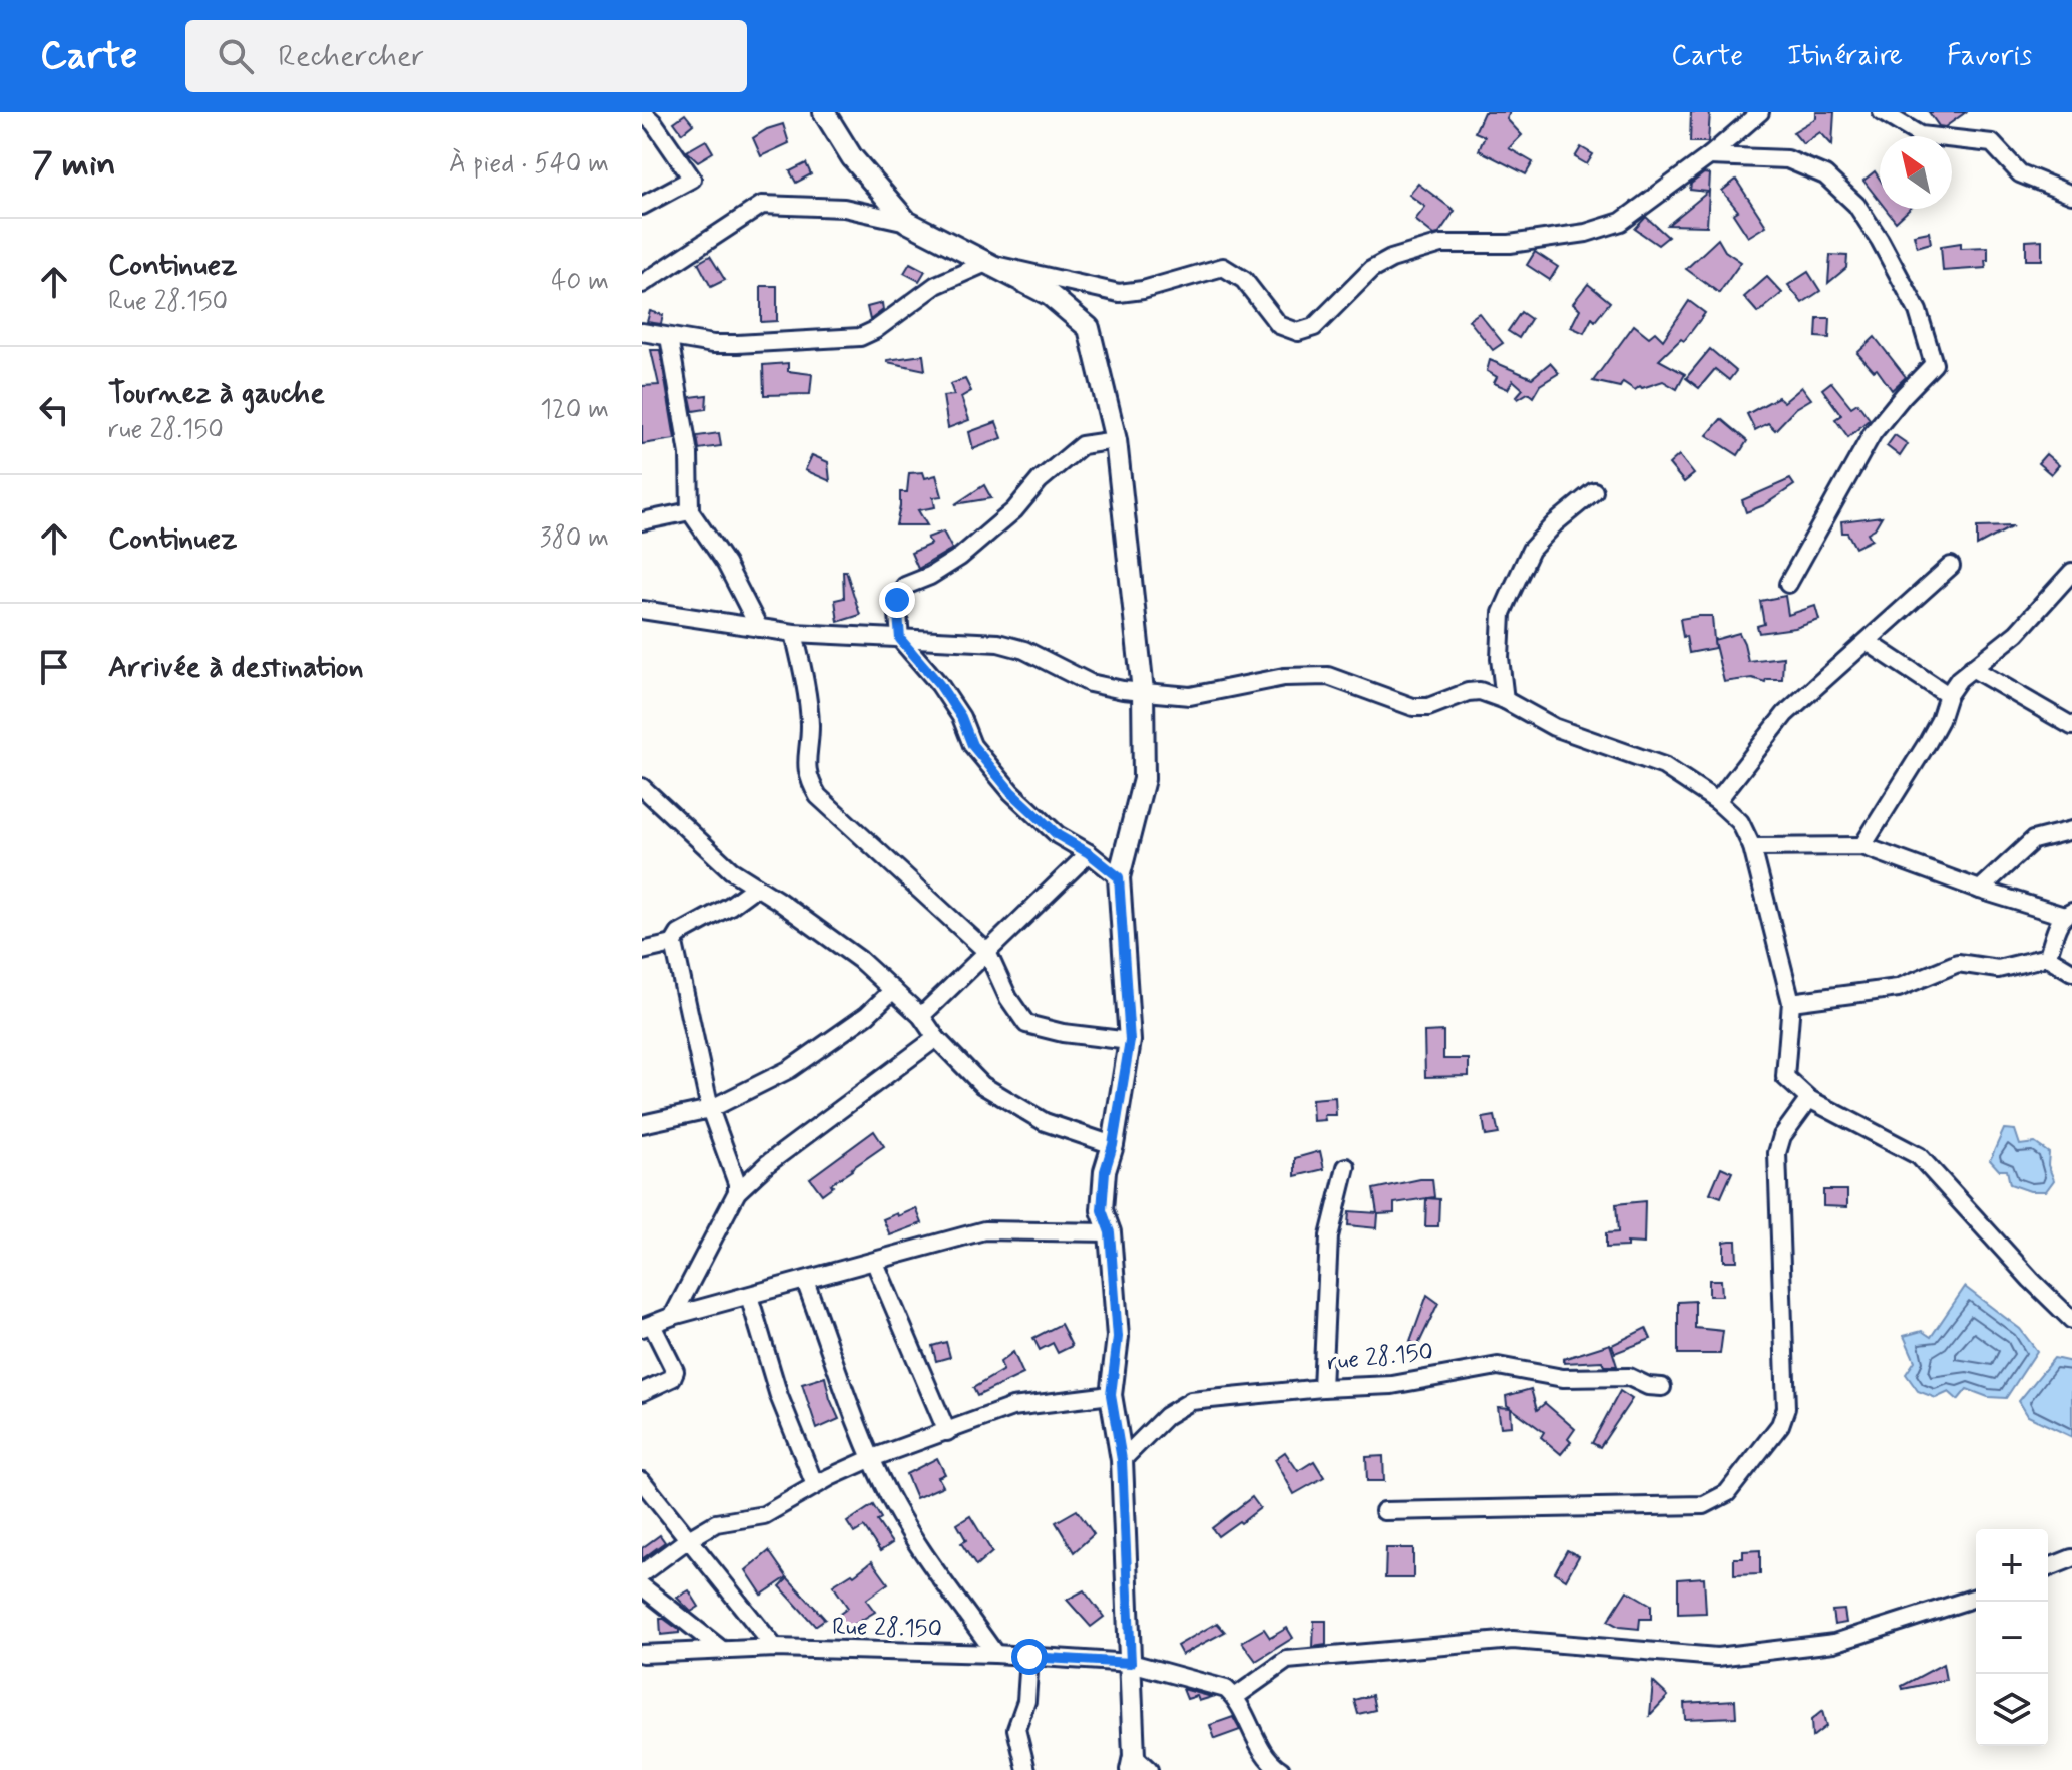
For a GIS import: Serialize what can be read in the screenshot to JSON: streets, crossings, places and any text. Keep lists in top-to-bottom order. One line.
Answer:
{"streets":{"street":["rue 28.150","Rue 28.150"]},"north":"top left","page":{"header":"Carte","search":"Rechercher","nav":["Carte","Itinéraire","Favoris"],"heading":["7 min","À pied · 540 m"],"list":[["Continuez","Rue 28.150","40 m"],["Tournez à gauche","rue 28.150","120 m"],["Continuez","380 m"],"Arrivée à destination"],"map_buttons":["+","−"]}}
